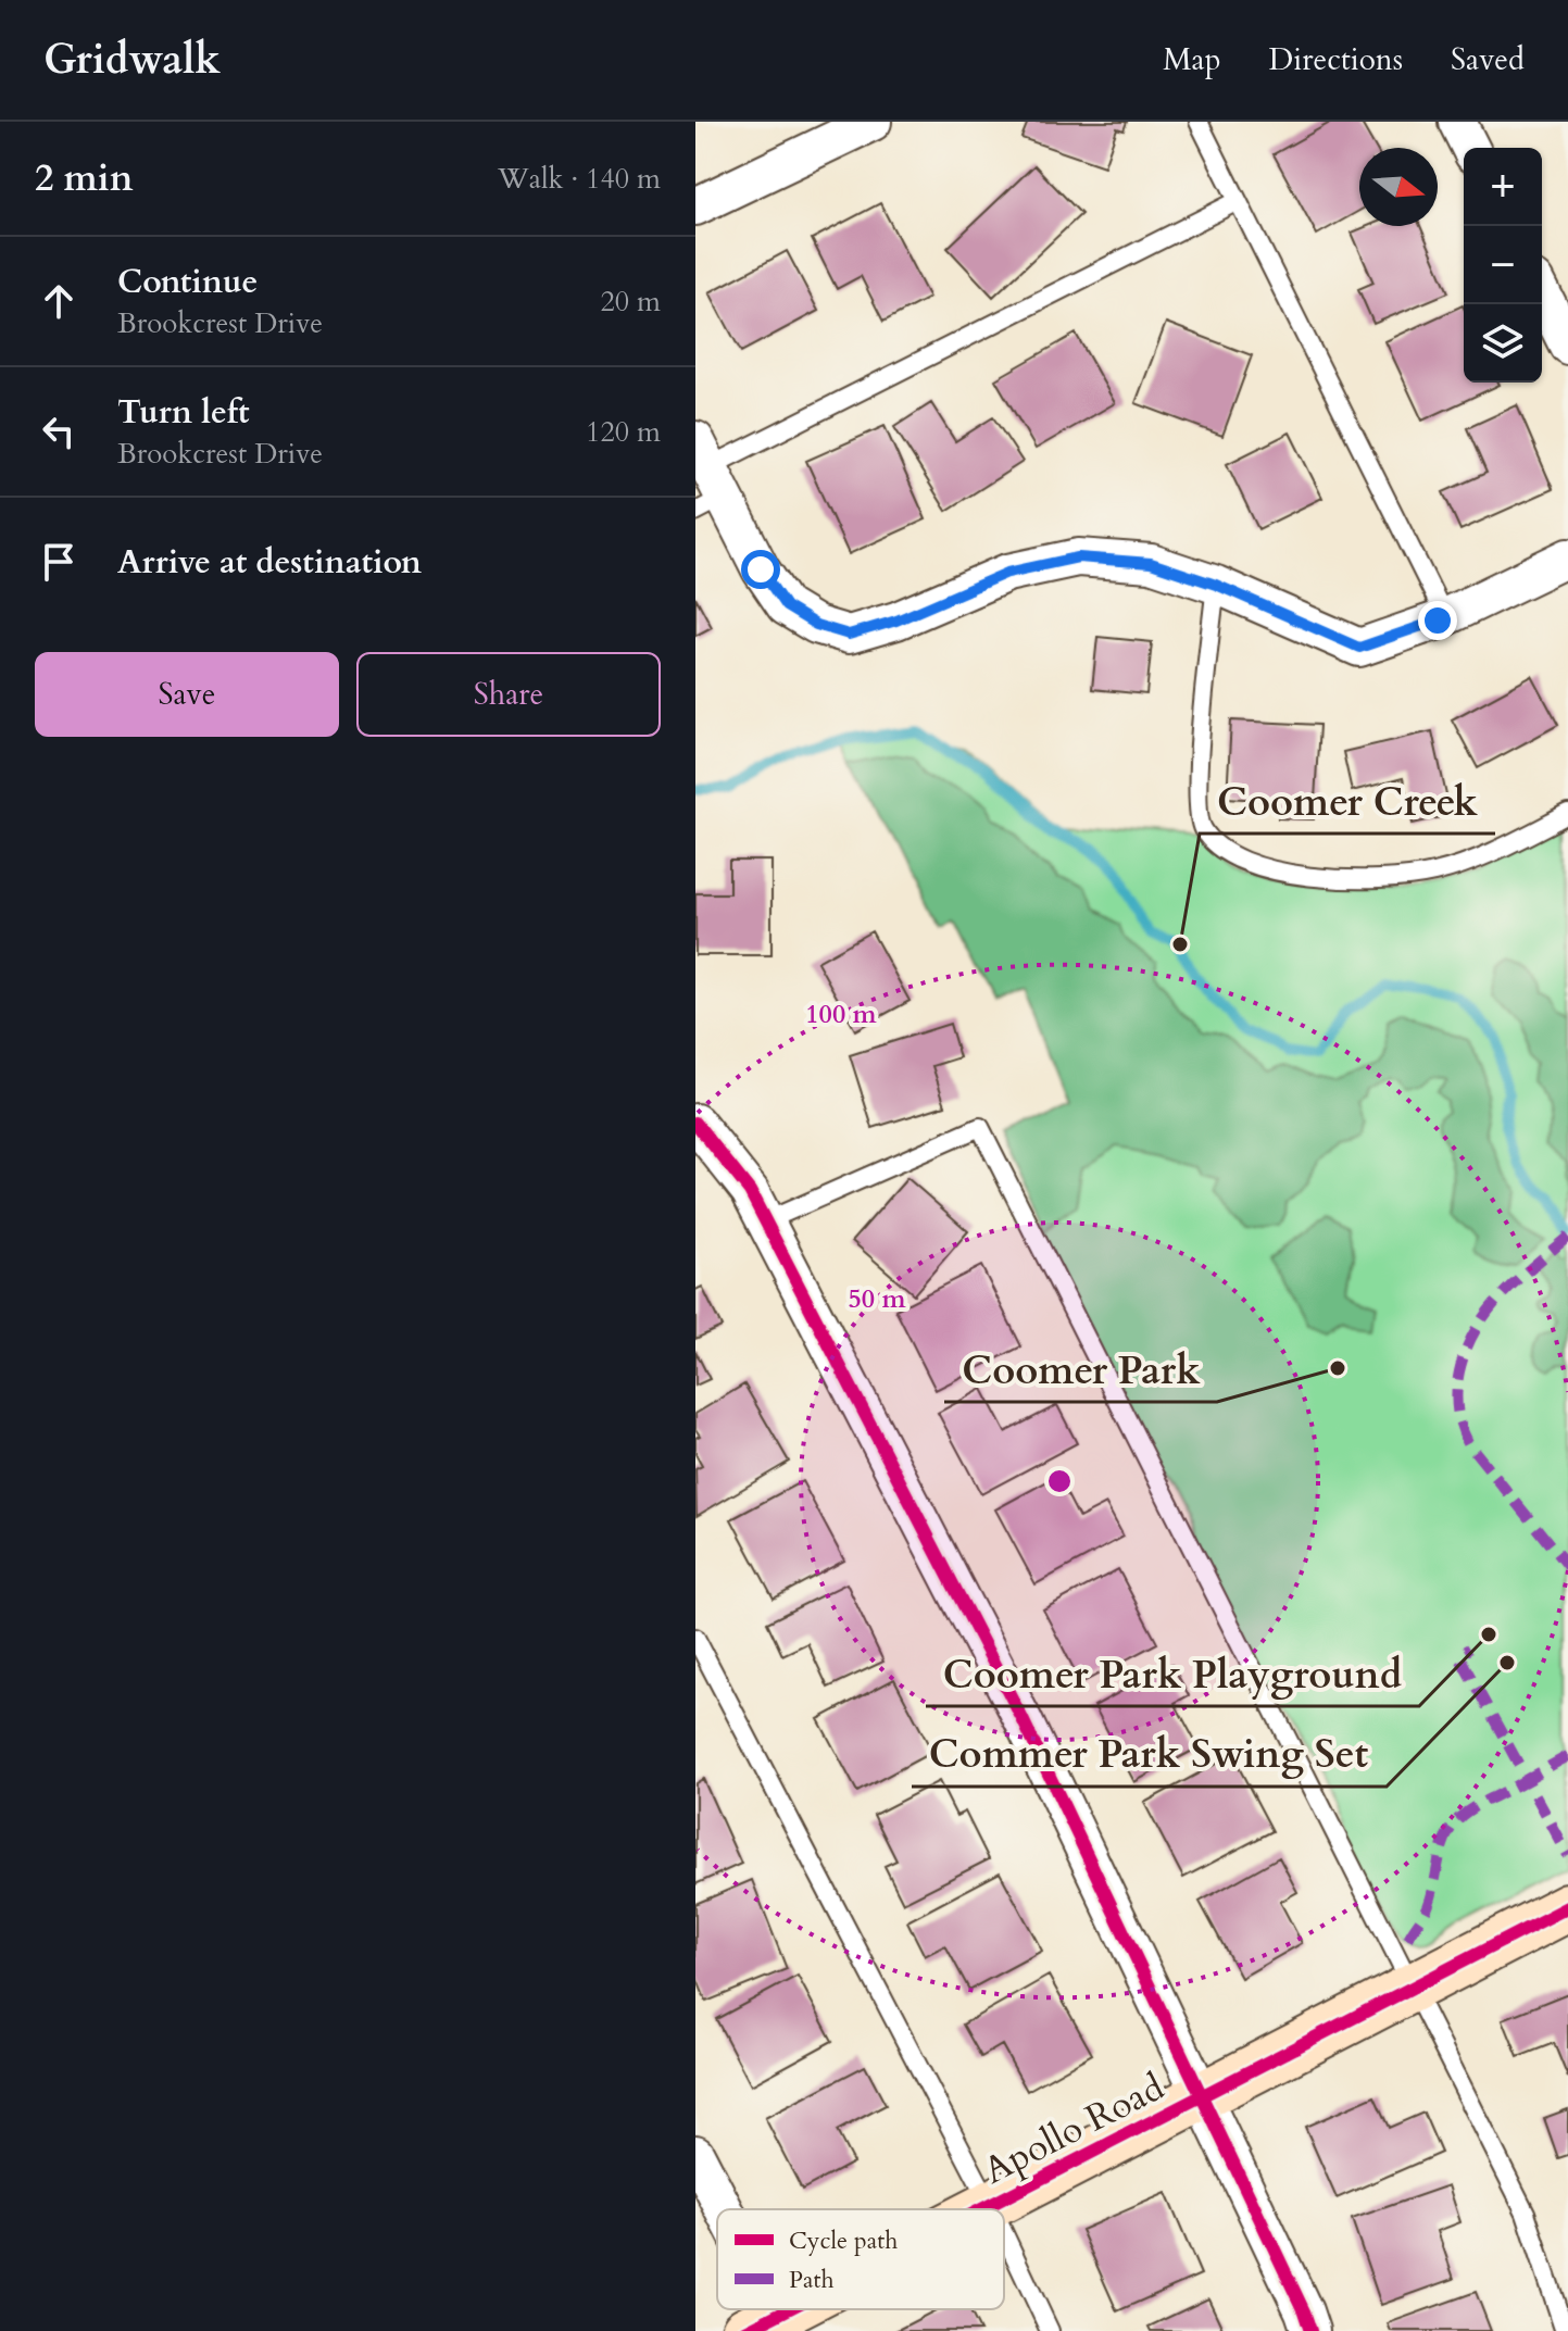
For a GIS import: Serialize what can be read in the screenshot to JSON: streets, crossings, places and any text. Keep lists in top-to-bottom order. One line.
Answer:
{"streets":{"street":["Apollo Road"]},"places":["Coomer Creek","Coomer Park","Coomer Park Playground","Commer Park Swing Set"],"legend":["Cycle path","Path"],"north":"right","page":{"header":"Gridwalk","nav":["Map","Directions","Saved"],"heading":["2 min","Walk · 140 m"],"map_buttons":["+","−"],"list":[["Continue","Brookcrest Drive","20 m"],["Turn left","Brookcrest Drive","120 m"],"Arrive at destination"],"buttons":["Save","Share"]},"rings":["100 m","50 m"]}
